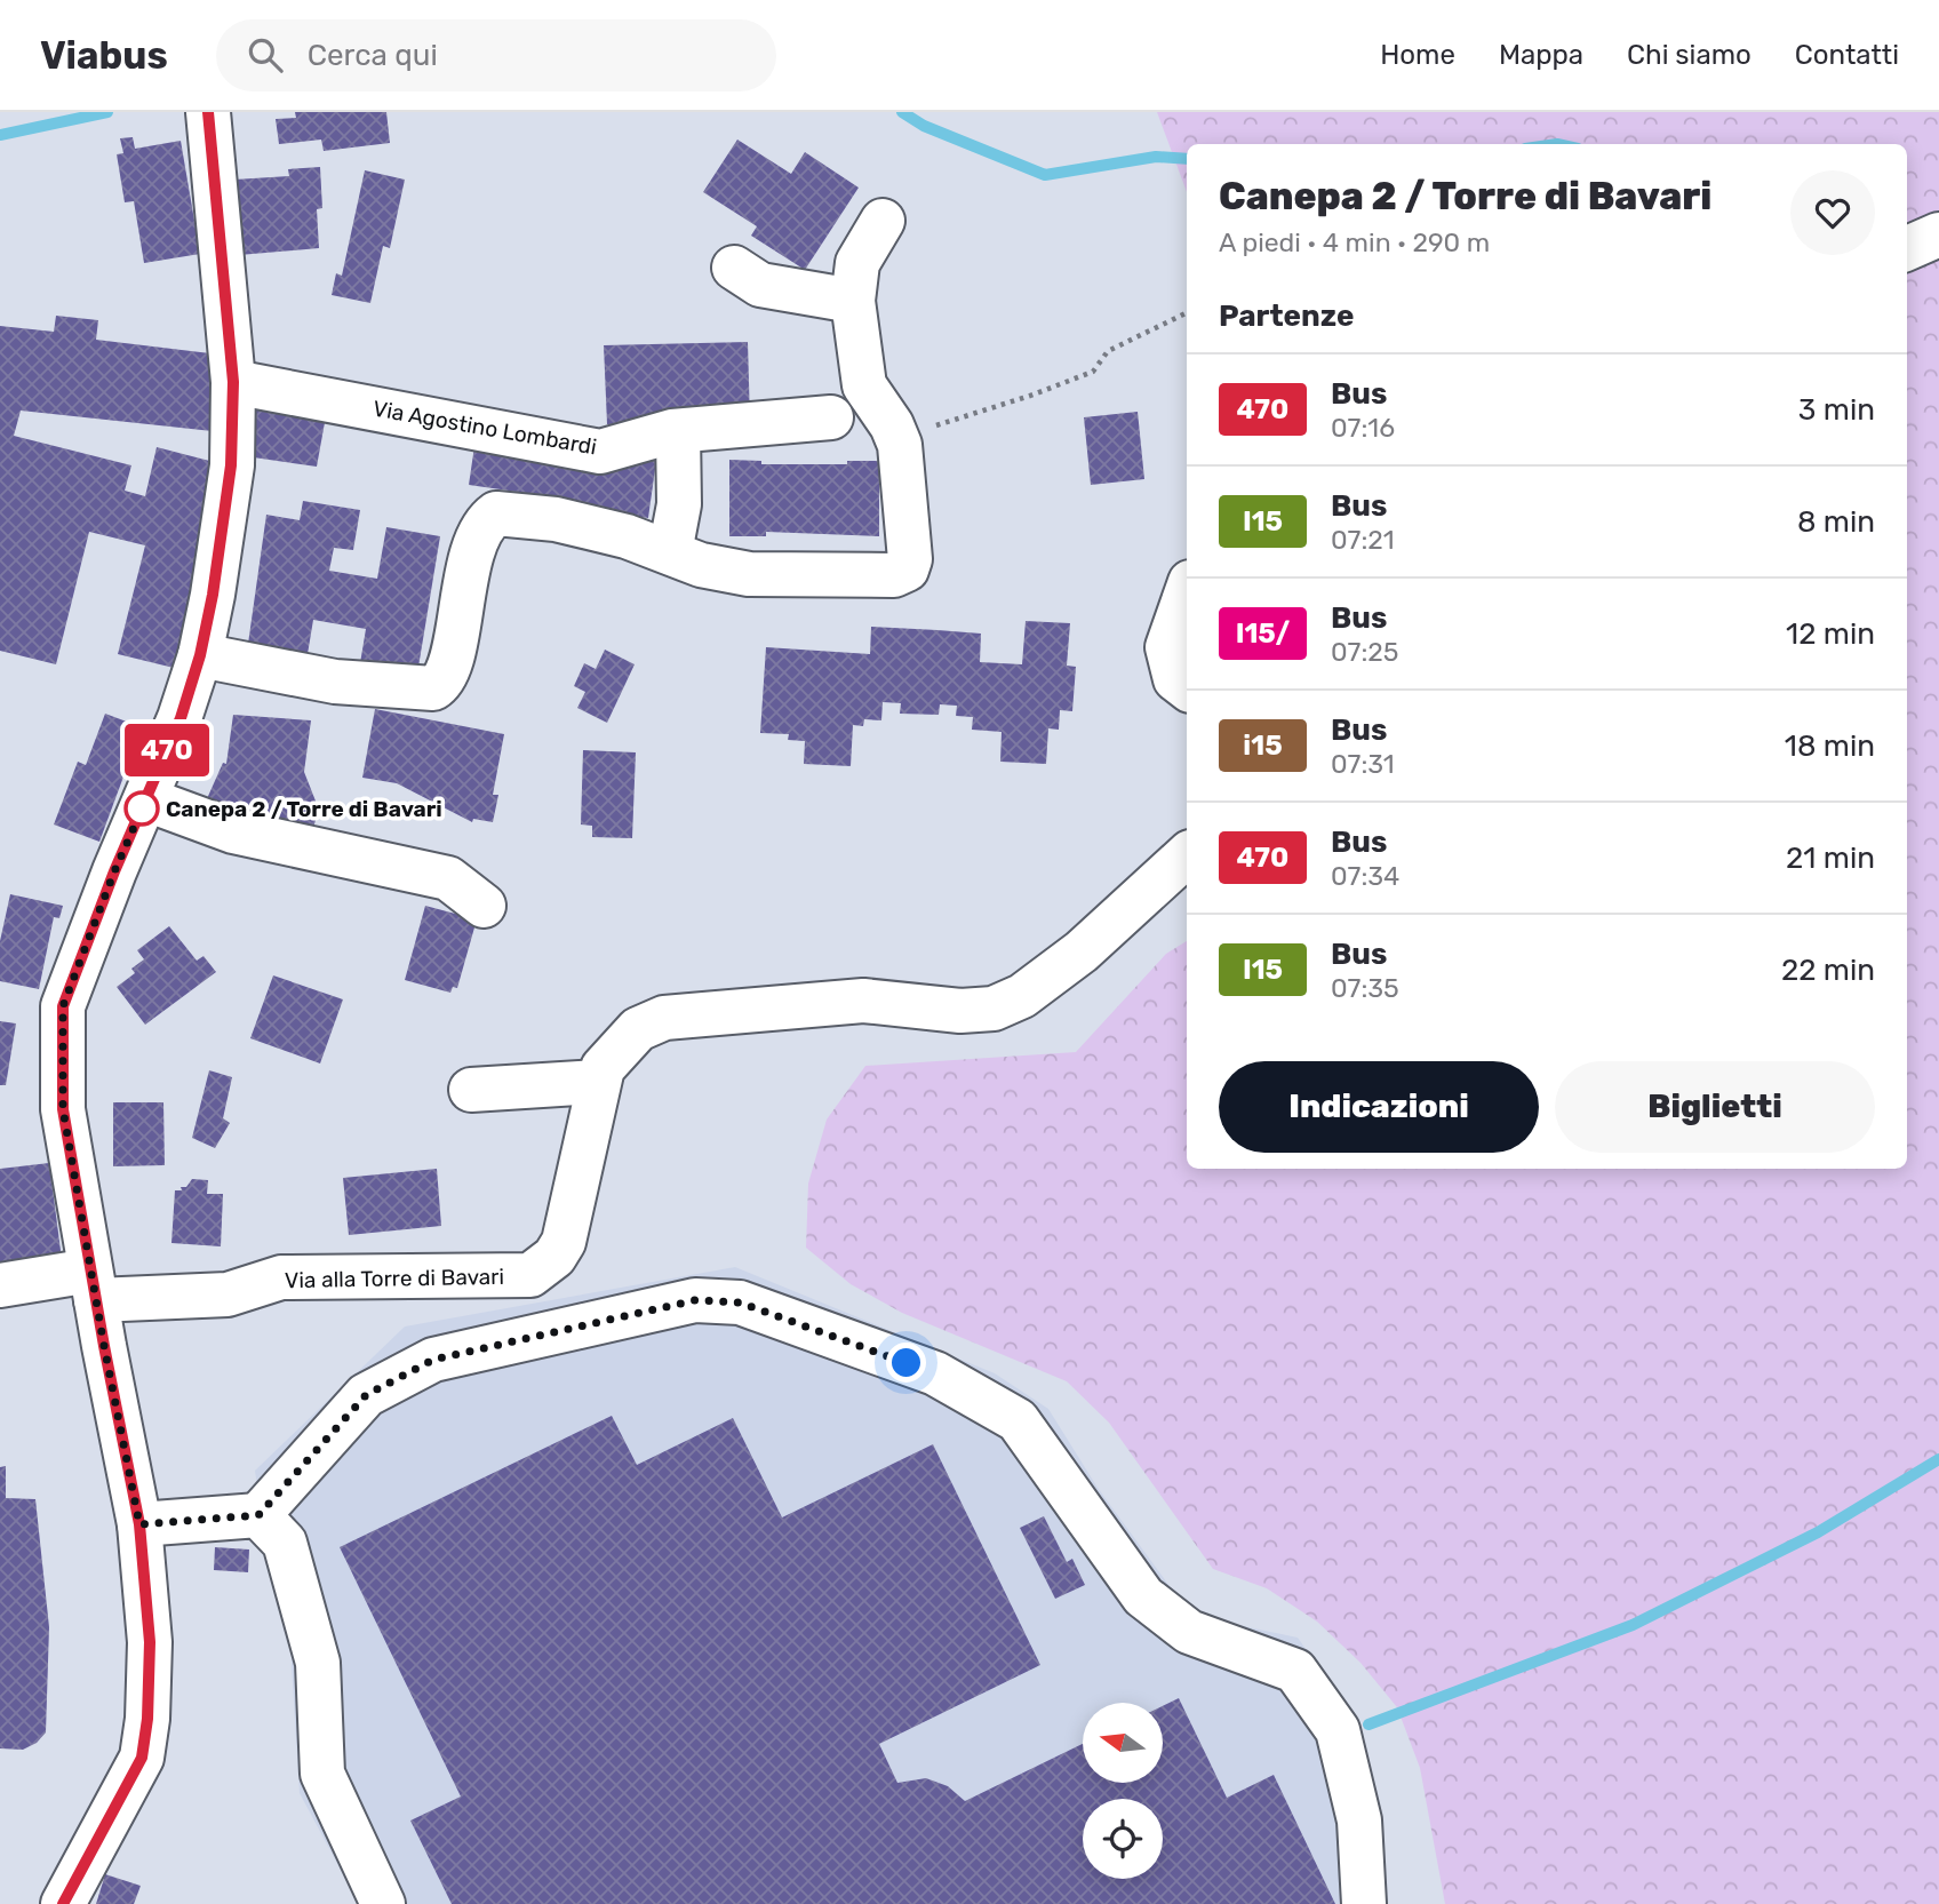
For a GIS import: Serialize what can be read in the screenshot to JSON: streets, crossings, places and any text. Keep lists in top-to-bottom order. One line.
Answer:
{"streets":{"street":["Via Agostino Lombardi","Via alla Torre di Bavari"]},"places":["Canepa 2 / Torre di Bavari"],"lines":["bus line 470"],"north":"left","page":{"header":"Viabus","search":"Cerca qui","nav":["Home","Mappa","Chi siamo","Contatti"],"on_map":"470","heading":[["Canepa 2 / Torre di Bavari","A piedi · 4 min · 290 m"],"Partenze"],"list":[{"mark":"470","name":"Bus","note":"07:16","value":"3 min"},{"mark":"I15","name":"Bus","note":"07:21","value":"8 min"},{"mark":"I15/","name":"Bus","note":"07:25","value":"12 min"},{"mark":"i15","name":"Bus","note":"07:31","value":"18 min"},{"mark":"470","name":"Bus","note":"07:34","value":"21 min"},{"mark":"I15","name":"Bus","note":"07:35","value":"22 min"}],"buttons":["Indicazioni","Biglietti"]}}
